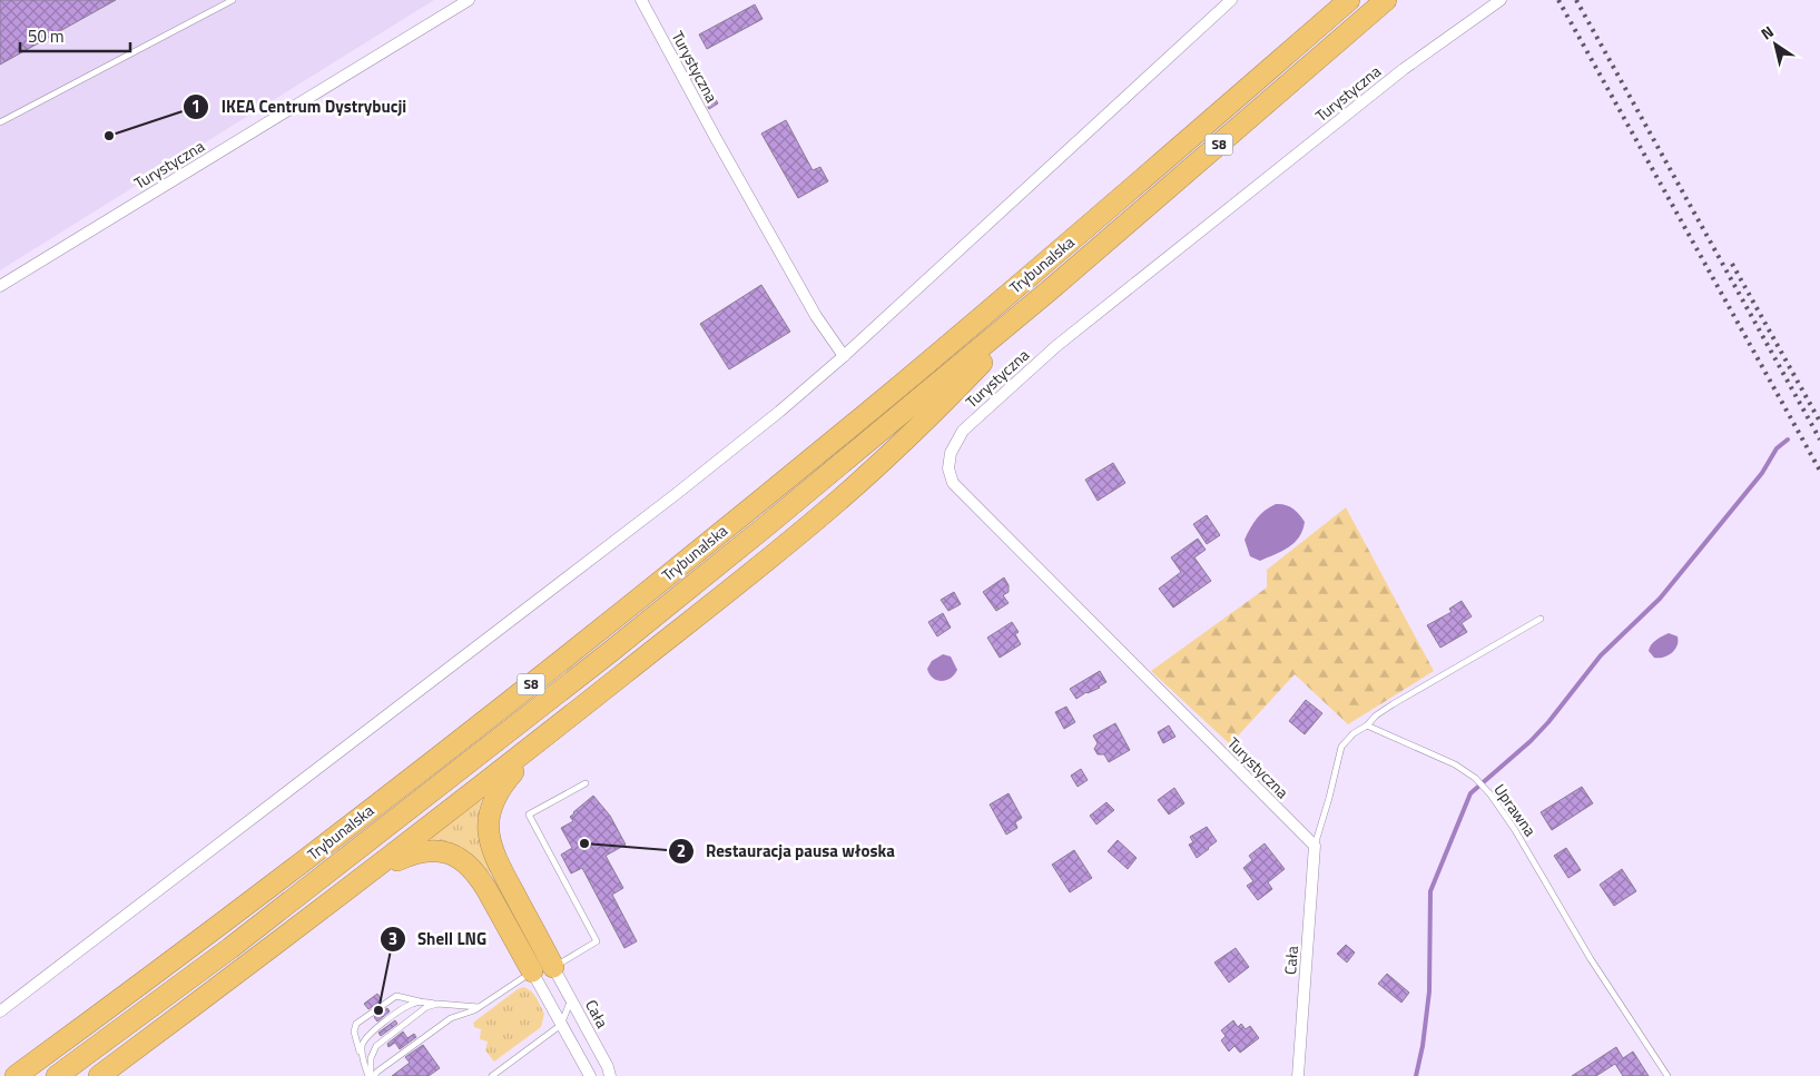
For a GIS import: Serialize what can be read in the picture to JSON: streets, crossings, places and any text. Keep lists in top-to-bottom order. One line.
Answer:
{"streets":{"highway":["S8","Trybunalska"],"street":["Turystyczna","Cała"],"lane":["Uprawna"]},"crossings":[["Turystyczna","Cała"]],"places":["IKEA Centrum Dystrybucji","Restauracja pausa włoska","Shell LNG"],"scale_bar":"50 m","north":"top left"}
